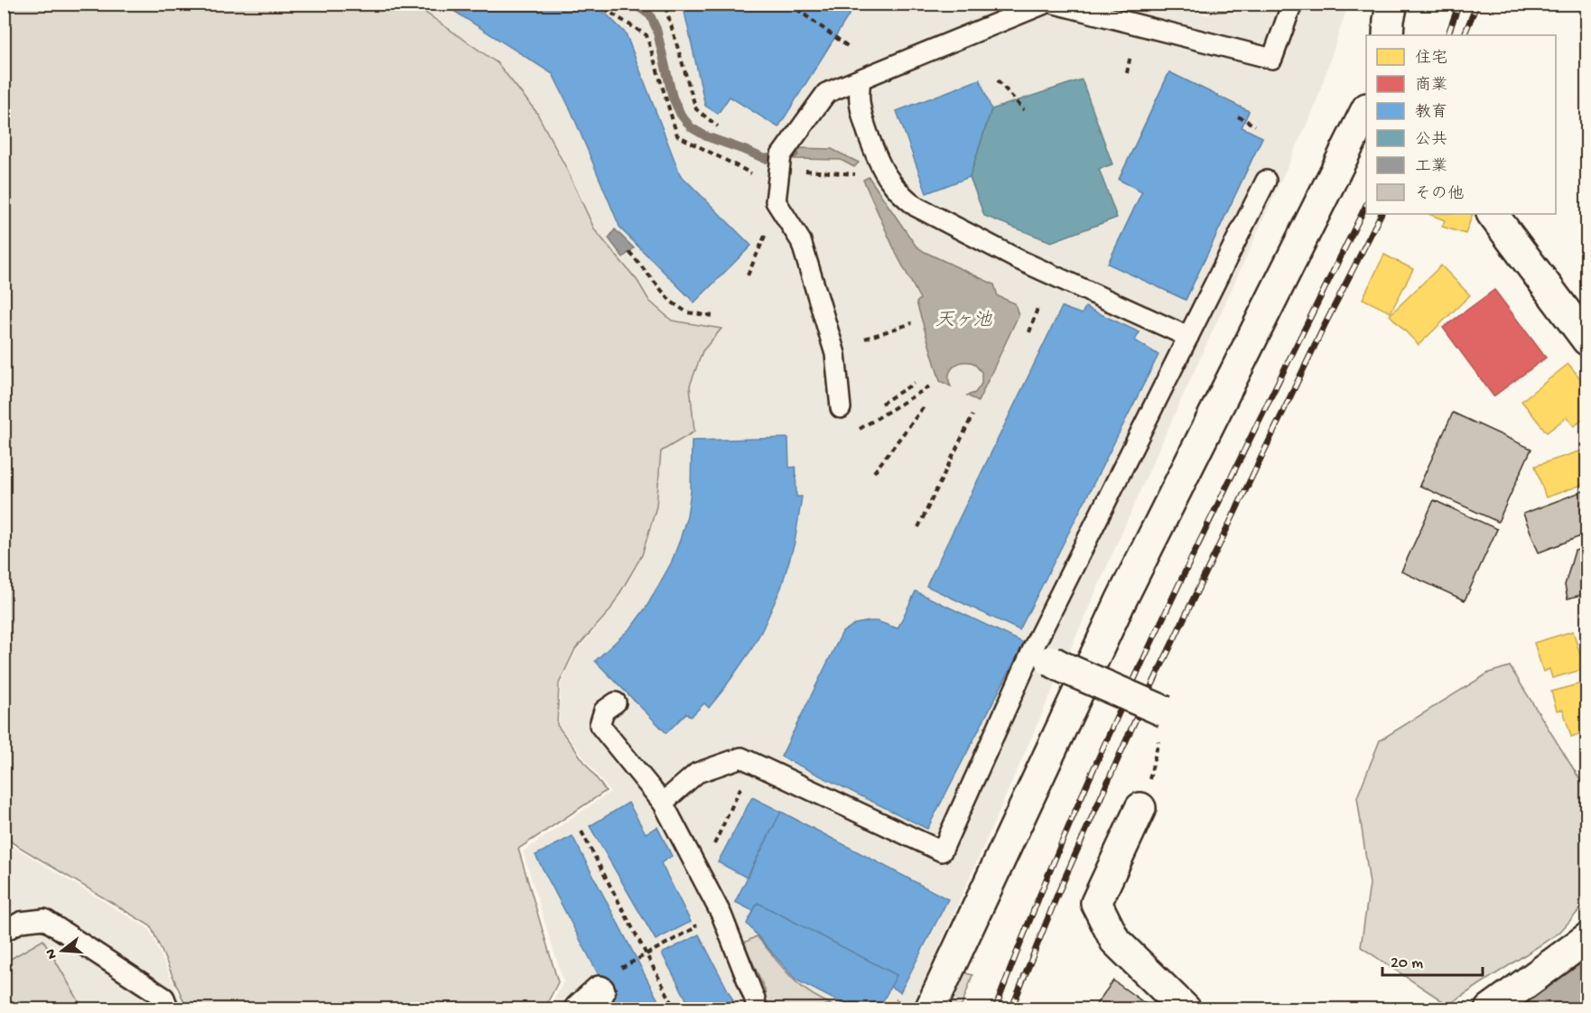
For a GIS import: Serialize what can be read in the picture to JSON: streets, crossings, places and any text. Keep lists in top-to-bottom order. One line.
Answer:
{"water":["天ヶ池"],"legend":["住宅","商業","教育","公共","工業","その他"],"scale_bar":"20 m","north":"left"}
